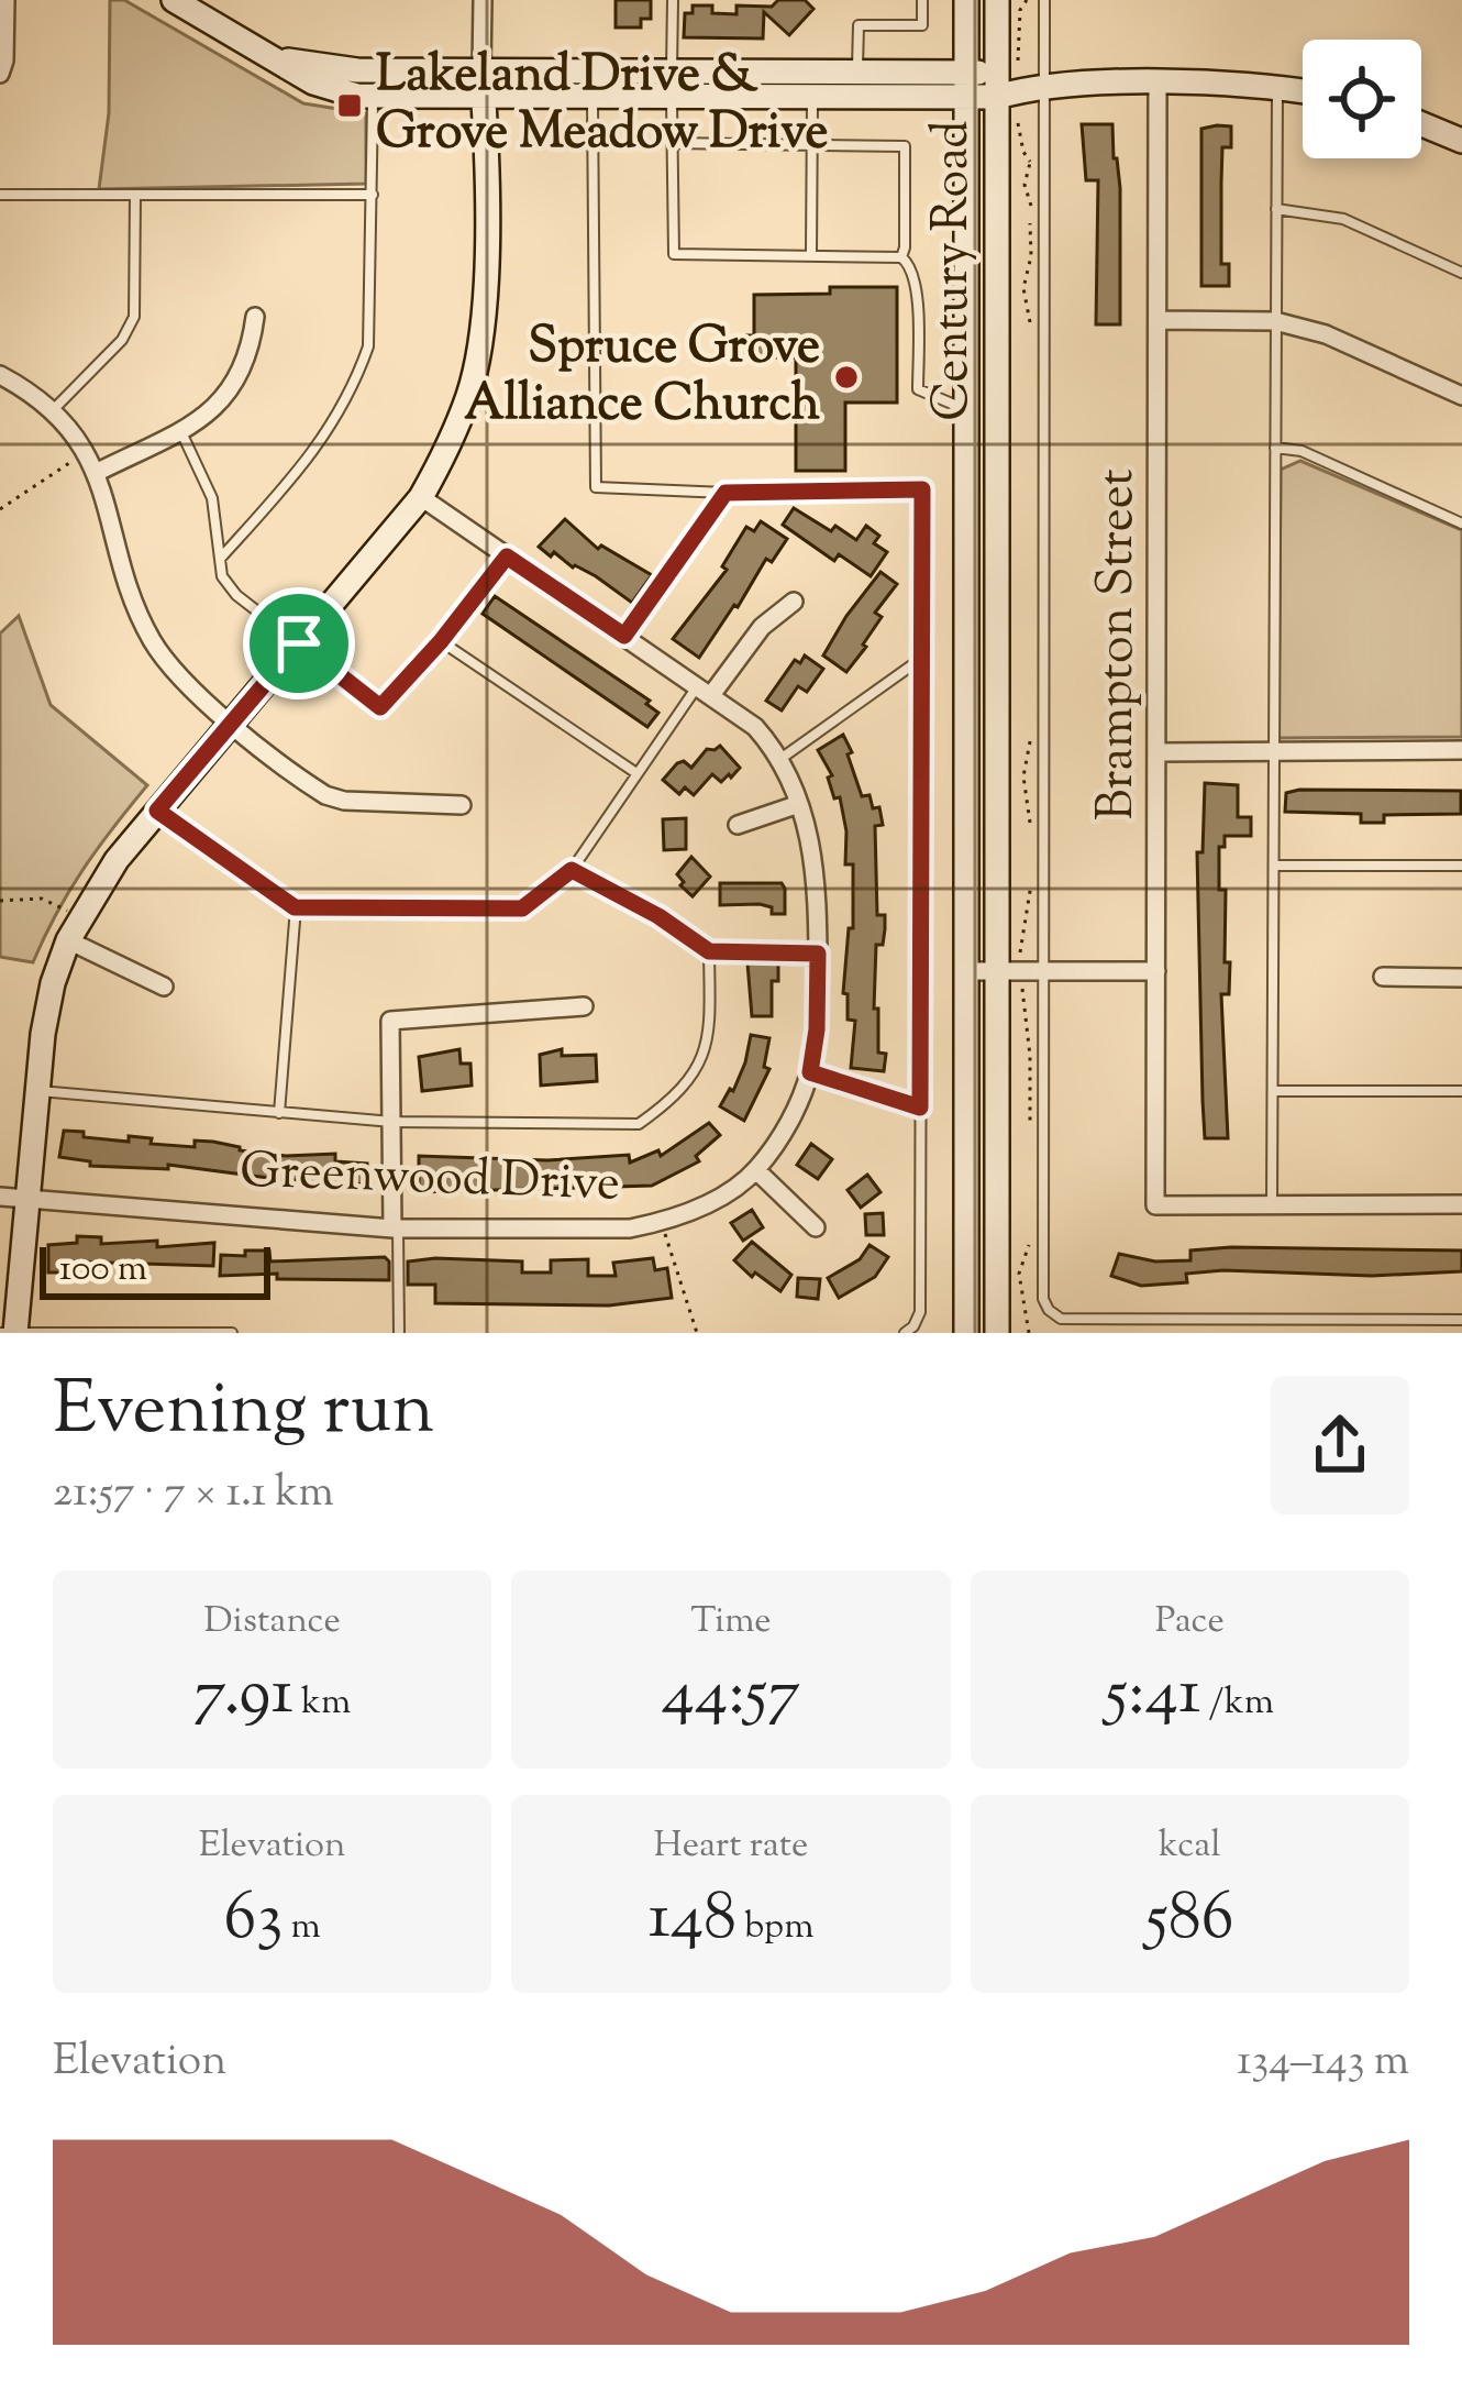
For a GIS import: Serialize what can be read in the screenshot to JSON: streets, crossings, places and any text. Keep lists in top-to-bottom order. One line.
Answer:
{"streets":{"street":["Century Road","Brampton Street","Greenwood Drive"]},"places":{"transit":["Lakeland Drive & Grove Meadow Drive"],"other":["Spruce Grove Alliance Church"]},"scale_bar":"100 m","page":{"scale":"100 m","heading":["Evening run","21:57 · 7 × 1.1 km"],"stats":[["Distance","7.91 km"],["Time","44:57"],["Pace","5:41 /km"],["Elevation","63 m"],["Heart rate","148 bpm"],["kcal","586"]],"chart":["Elevation","134–143 m"]}}
